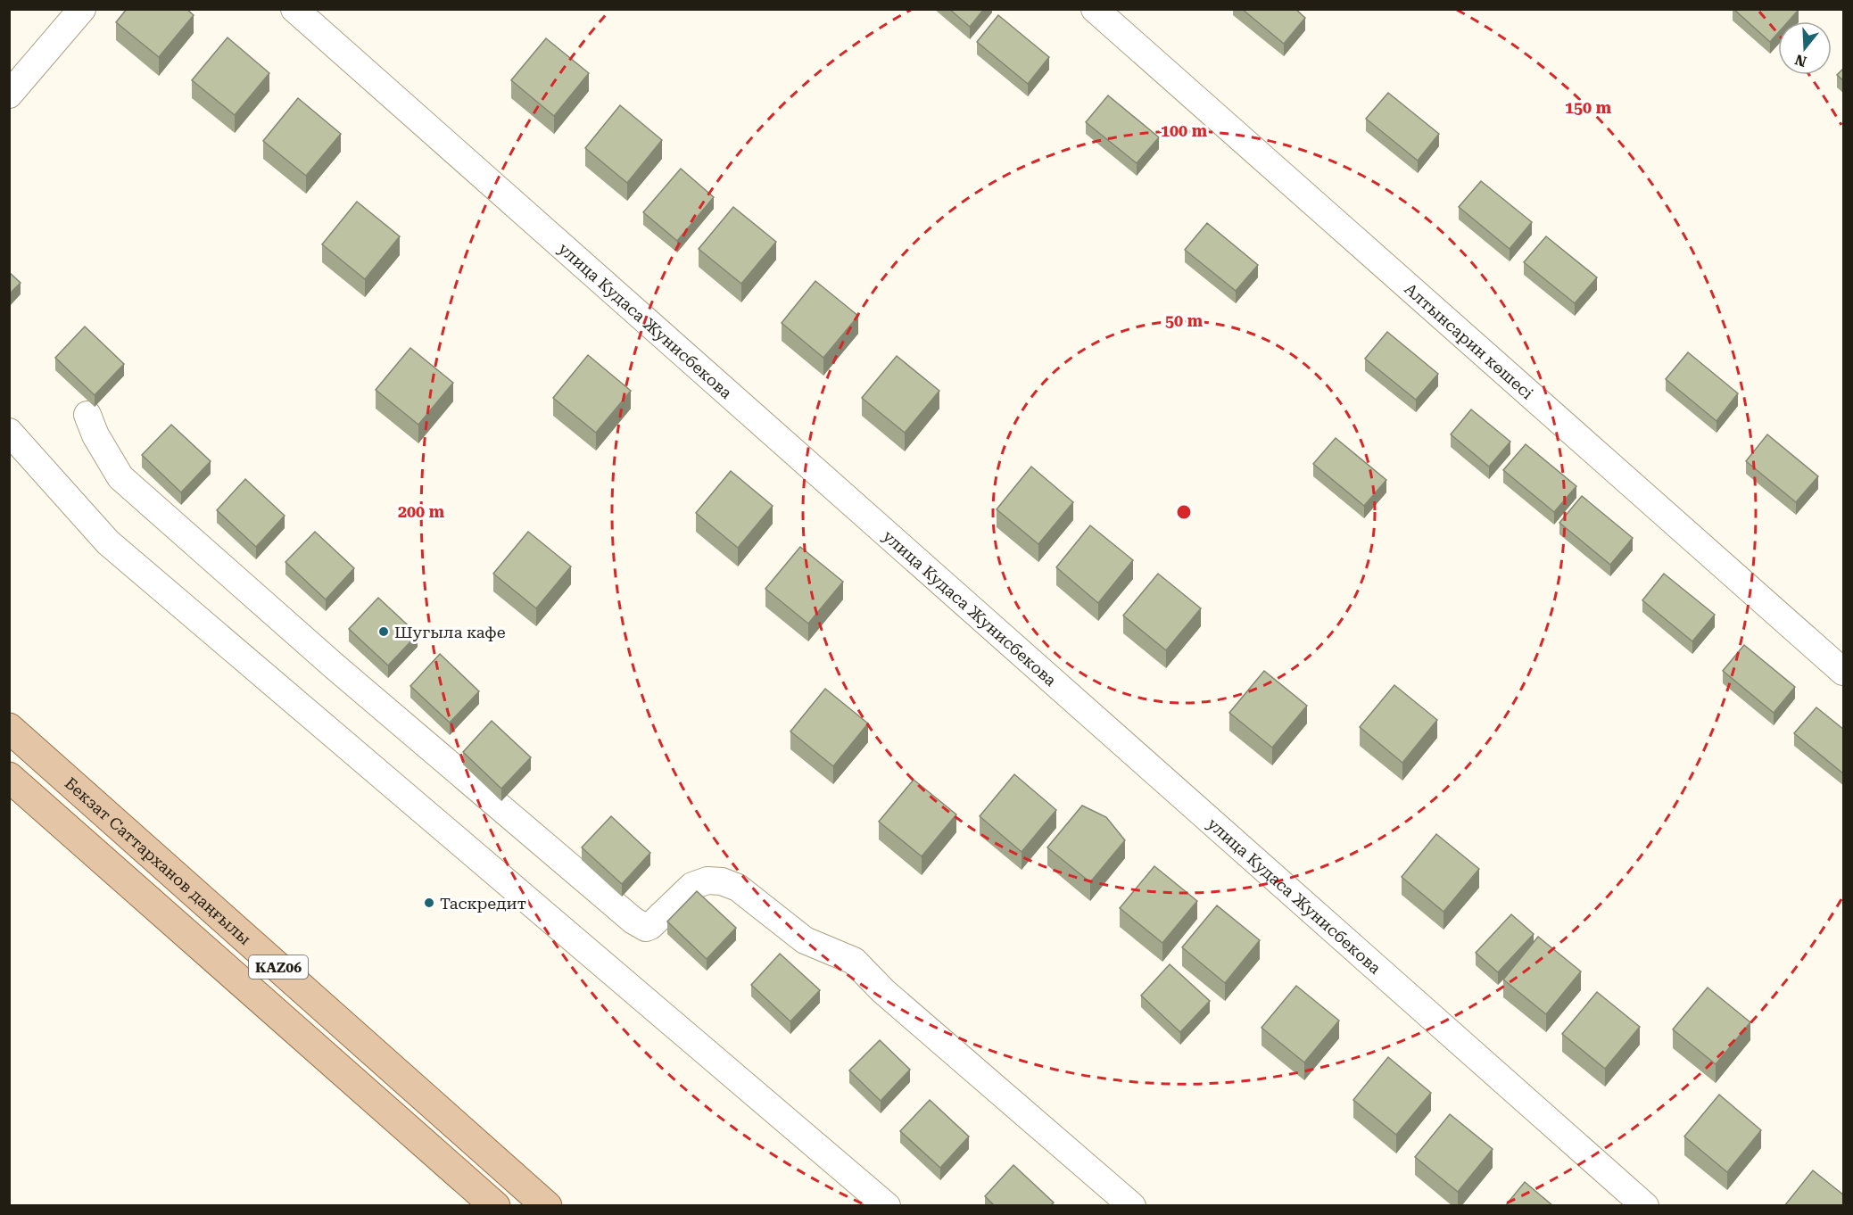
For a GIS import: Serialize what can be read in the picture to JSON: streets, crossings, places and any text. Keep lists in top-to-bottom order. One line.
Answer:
{"streets":{"main road":["Бекзат Саттарханов даңғылы","KАZ06"],"street":["улица Кудаса Жунисбекова","Алтынсарин көшесі"]},"places":["Шугыла кафе","Таскредит"],"north":"bottom","rings":["150 m","100 m","50 m","200 m"]}
